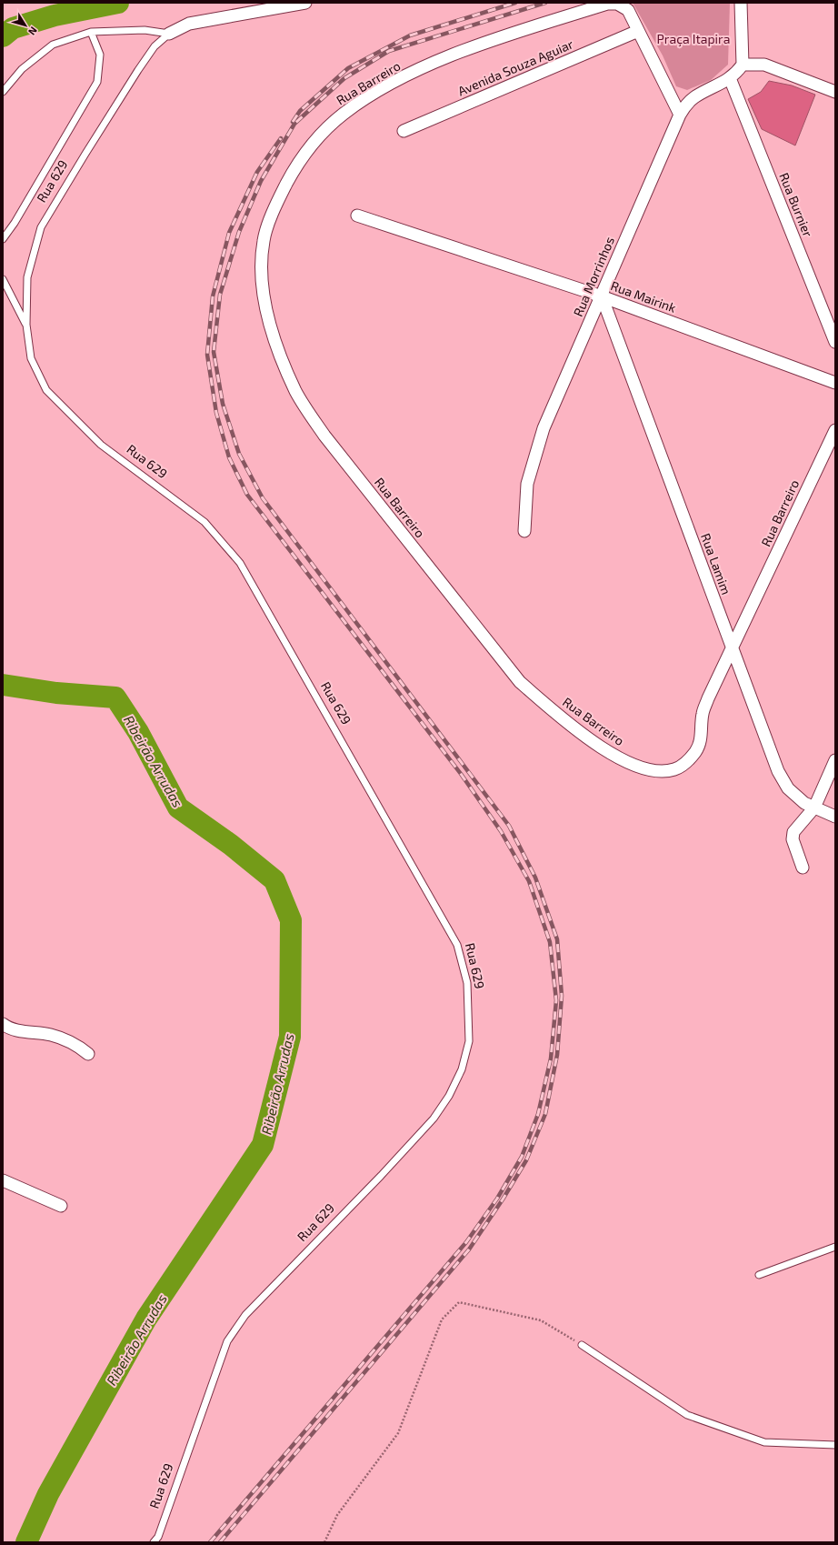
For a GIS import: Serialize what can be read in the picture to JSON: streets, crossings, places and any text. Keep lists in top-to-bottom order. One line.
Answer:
{"streets":{"street":["Avenida Souza Aguiar","Rua Barreiro","Rua 629","Rua Burnier","Rua Morrinhos","Rua Mairink","Rua Lamim"]},"crossings":[["Avenida Souza Aguiar","Rua Barreiro"],["Rua Barreiro","Rua Lamim"],["Rua Burnier","Rua Morrinhos"],["Rua Morrinhos","Rua Mairink"],["Rua Morrinhos","Rua Lamim"],["Rua Mairink","Rua Lamim"]],"water":["Ribeirão Arrudas"],"parks":["Praça Itapira"],"north":"bottom right"}
